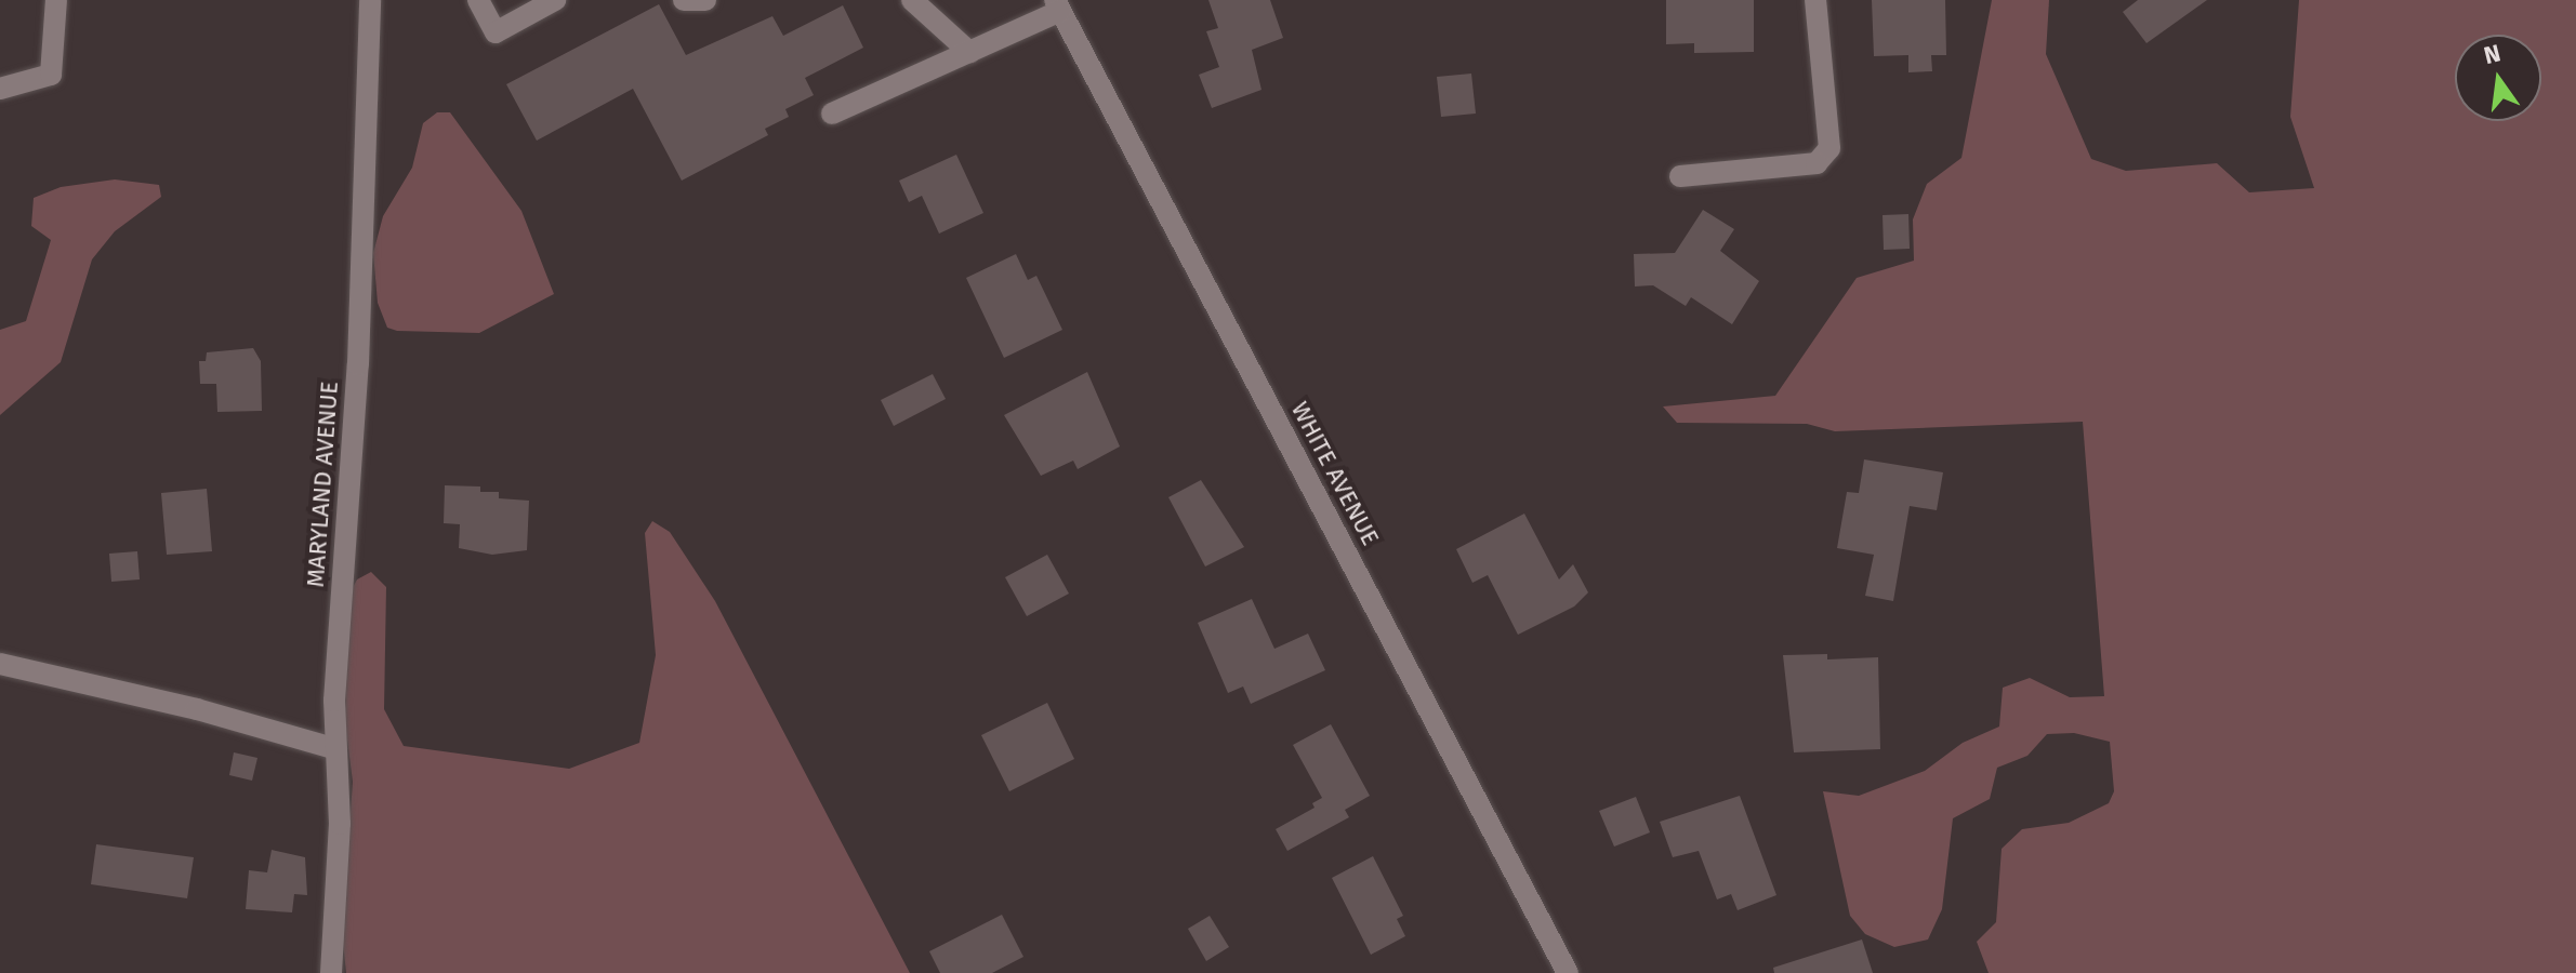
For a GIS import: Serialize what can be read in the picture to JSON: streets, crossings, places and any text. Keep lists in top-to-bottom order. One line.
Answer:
{"streets":{"street":["WHITE AVENUE","MARYLAND AVENUE"]},"north":"top"}
